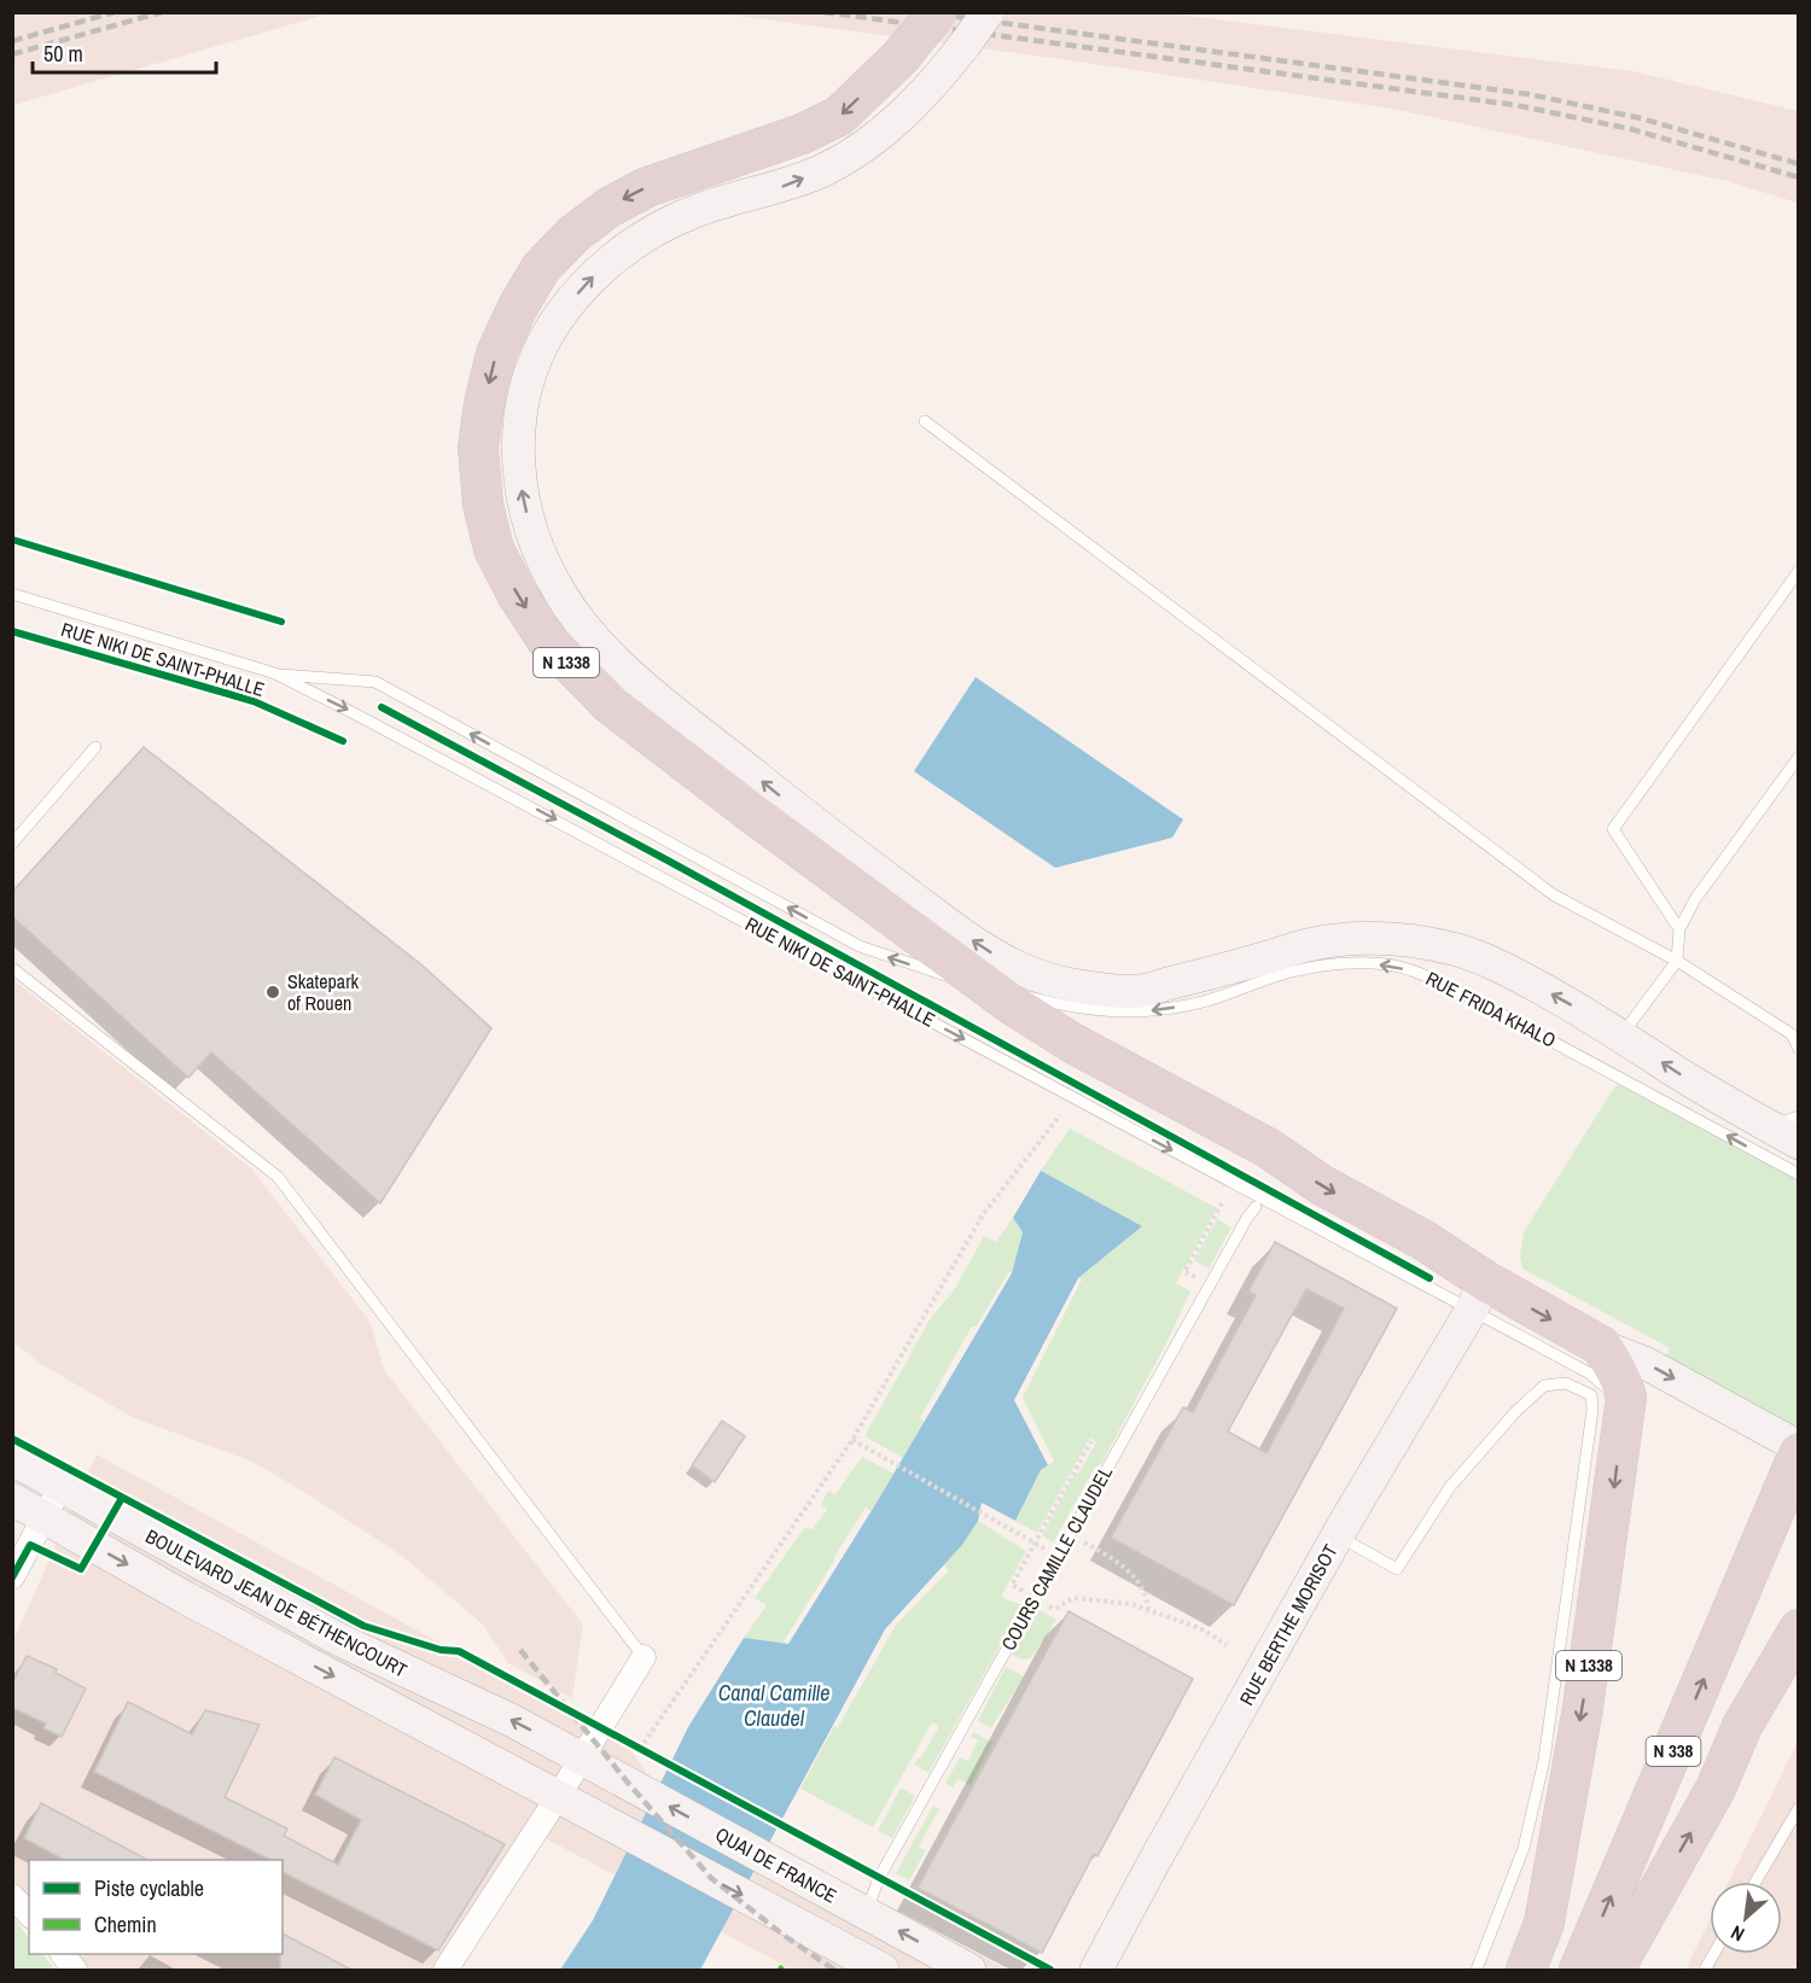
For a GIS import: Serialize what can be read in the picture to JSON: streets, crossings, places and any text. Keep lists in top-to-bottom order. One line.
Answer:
{"streets":{"highway":["N 1338","N 338"],"main road":["BOULEVARD JEAN DE BÉTHENCOURT","RUE BERTHE MORISOT","QUAI DE FRANCE"],"lane":["RUE NIKI DE SAINT-PHALLE","RUE FRIDA KHALO","COURS CAMILLE CLAUDEL"]},"crossings":[["RUE NIKI DE SAINT-PHALLE","N 1338"],["RUE NIKI DE SAINT-PHALLE","RUE FRIDA KHALO"],["RUE NIKI DE SAINT-PHALLE","RUE BERTHE MORISOT"],["N 1338","RUE FRIDA KHALO"],["N 1338","RUE BERTHE MORISOT"],["COURS CAMILLE CLAUDEL","QUAI DE FRANCE"],["BOULEVARD JEAN DE BÉTHENCOURT","QUAI DE FRANCE"]],"one_way":["RUE FRIDA KHALO"],"water":["Canal Camille Claudel"],"places":["Skatepark of Rouen"],"legend":["Piste cyclable","Chemin"],"scale_bar":"50 m","north":"bottom left"}
